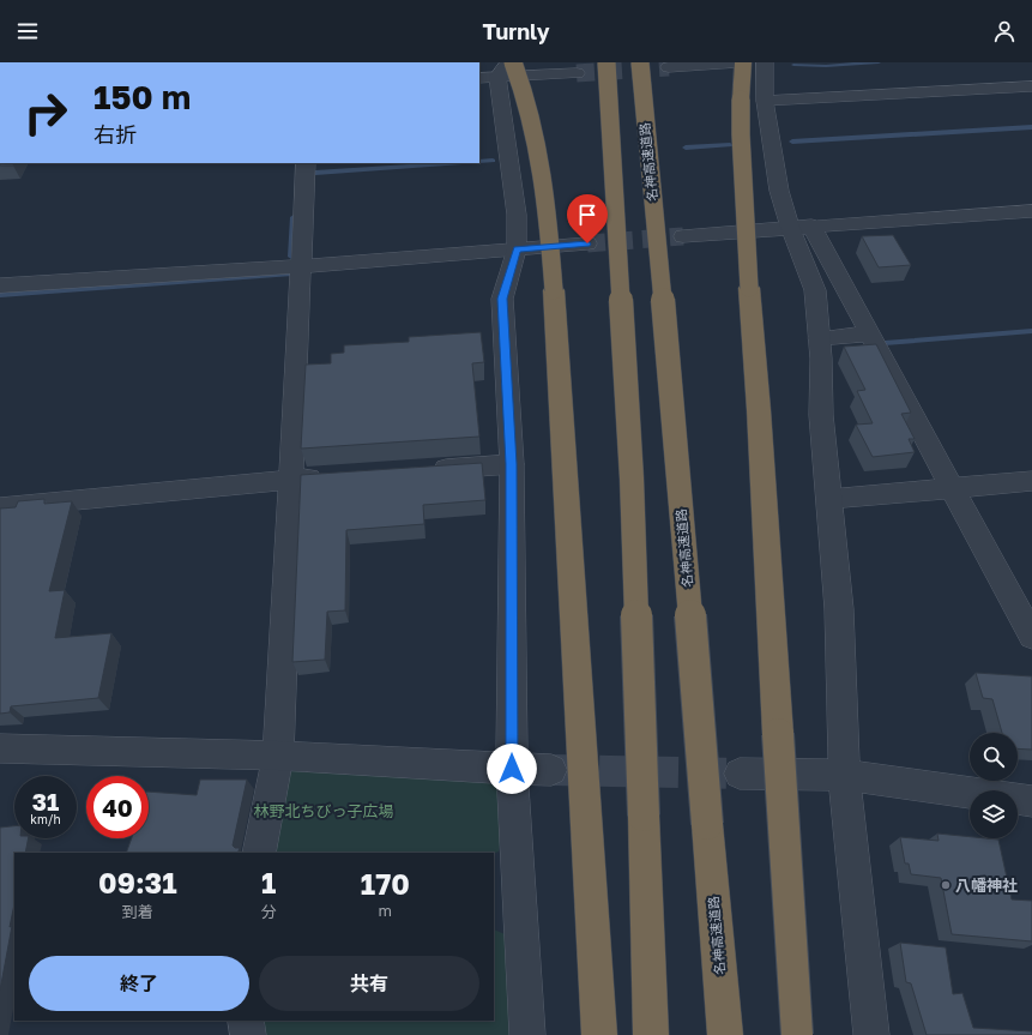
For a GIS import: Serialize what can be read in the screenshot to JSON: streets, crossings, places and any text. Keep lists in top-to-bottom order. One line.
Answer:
{"streets":{"highway":["名神高速道路"]},"parks":["林野北ちびっ子広場"],"places":["八幡神社"],"page":{"header":"Turnly","turn":["150 m","右折"],"speed":"31 km/h","limit":"40","eta":["09:31","到着","1","分","170","m"],"buttons":["終了","共有"]}}
